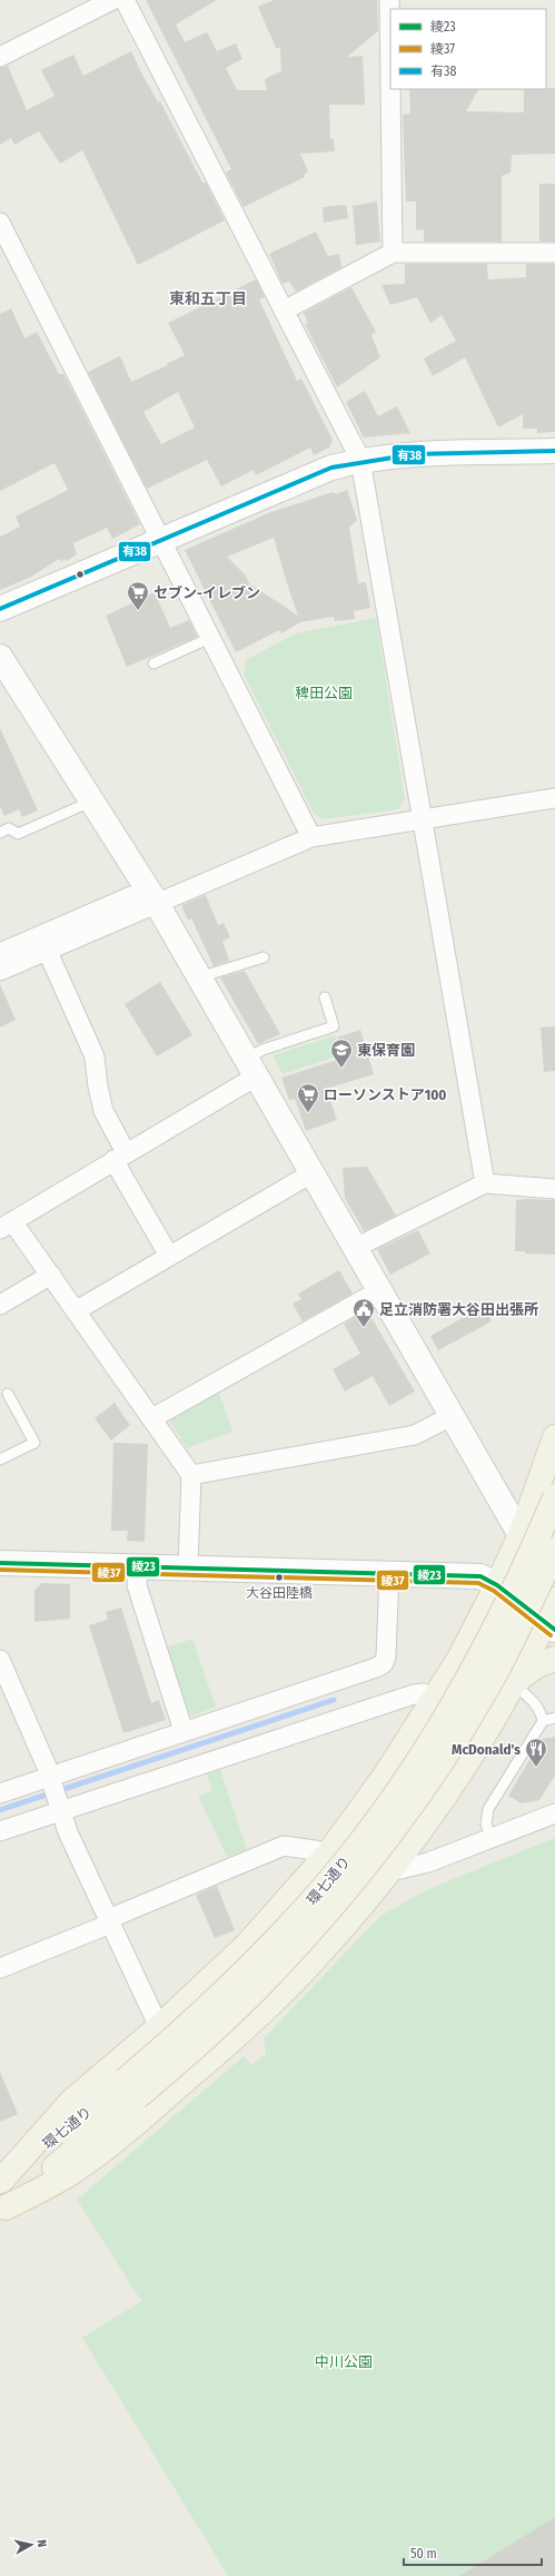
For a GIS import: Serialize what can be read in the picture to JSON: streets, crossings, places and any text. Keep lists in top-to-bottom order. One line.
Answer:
{"streets":{"main road":["環七通り"]},"districts":["東和五丁目"],"parks":["稗田公園","中川公園"],"places":{"supermarket":["セブン-イレブン","ローソンストア100"],"school or university":["東保育園"],"public building":["足立消防署大谷田出張所"],"other":["大谷田陸橋"],"restaurant":["McDonald's"]},"lines":["transit line 有38","transit line 綾23","transit line 綾37"],"legend":["綾23","綾37","有38"],"scale_bar":"50 m","north":"right"}
